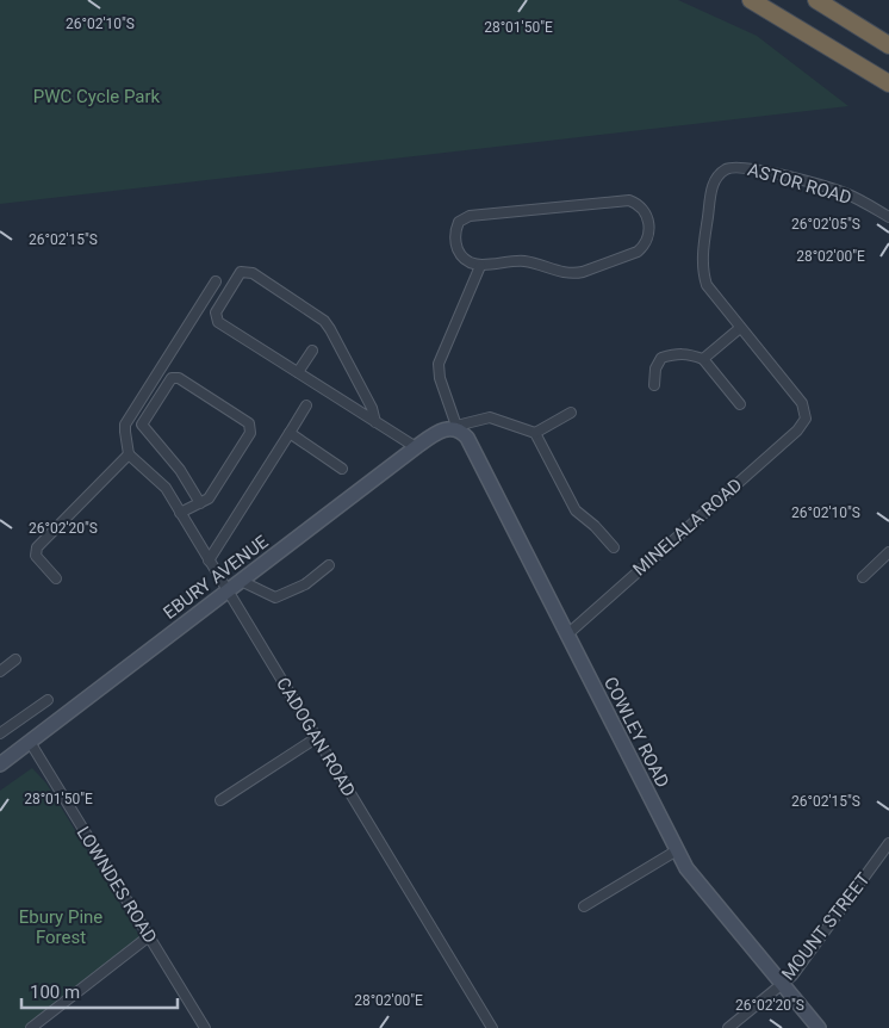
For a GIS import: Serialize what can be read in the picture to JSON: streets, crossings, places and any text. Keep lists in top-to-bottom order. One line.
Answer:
{"streets":{"street":["ASTOR ROAD","MINELALA ROAD","EBURY AVENUE","COWLEY ROAD","CADOGAN ROAD","LOWNDES ROAD","MOUNT STREET"]},"crossings":[["ASTOR ROAD","MINELALA ROAD"],["MINELALA ROAD","COWLEY ROAD"],["EBURY AVENUE","COWLEY ROAD"],["EBURY AVENUE","CADOGAN ROAD"],["EBURY AVENUE","LOWNDES ROAD"],["COWLEY ROAD","MOUNT STREET"]],"parks":["PWC Cycle Park","Ebury Pine Forest"],"scale_bar":"100 m","coordinates":["26°02'10\"S","28°01'50\"E","26°02'05\"S","26°02'15\"S","28°02'00\"E","26°02'20\"S"]}
